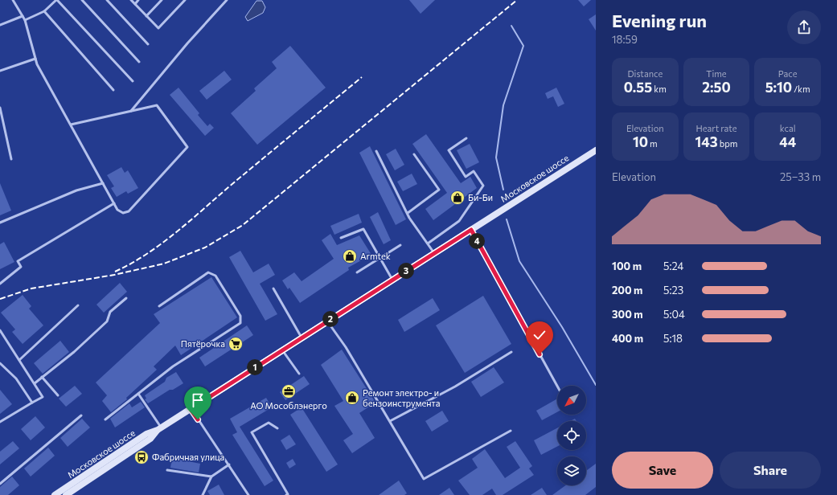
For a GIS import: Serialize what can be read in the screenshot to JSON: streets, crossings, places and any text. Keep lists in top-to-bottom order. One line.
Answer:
{"streets":{"main road":["Московское шоссе"]},"places":{"shop":["Би-Би","Armtek","Ремонт электро- и бензоинструмента"],"supermarket":["Пятёрочка"],"office":["АО Мособлэнерго"],"bus stop":["Фабричная улица"]},"north":"bottom left","page":{"heading":["Evening run","18:59"],"stats":[["Distance","0.55 km"],["Time","2:50"],["Pace","5:10 /km"],["Elevation","10 m"],["Heart rate","143 bpm"],["kcal","44"]],"chart":["Elevation","25–33 m"],"pins":["4","3","2","1"],"list":[{"name":"100 m","note":"5:24"},{"name":"200 m","note":"5:23"},{"name":"300 m","note":"5:04"},{"name":"400 m","note":"5:18"}],"buttons":["Save","Share"]}}
